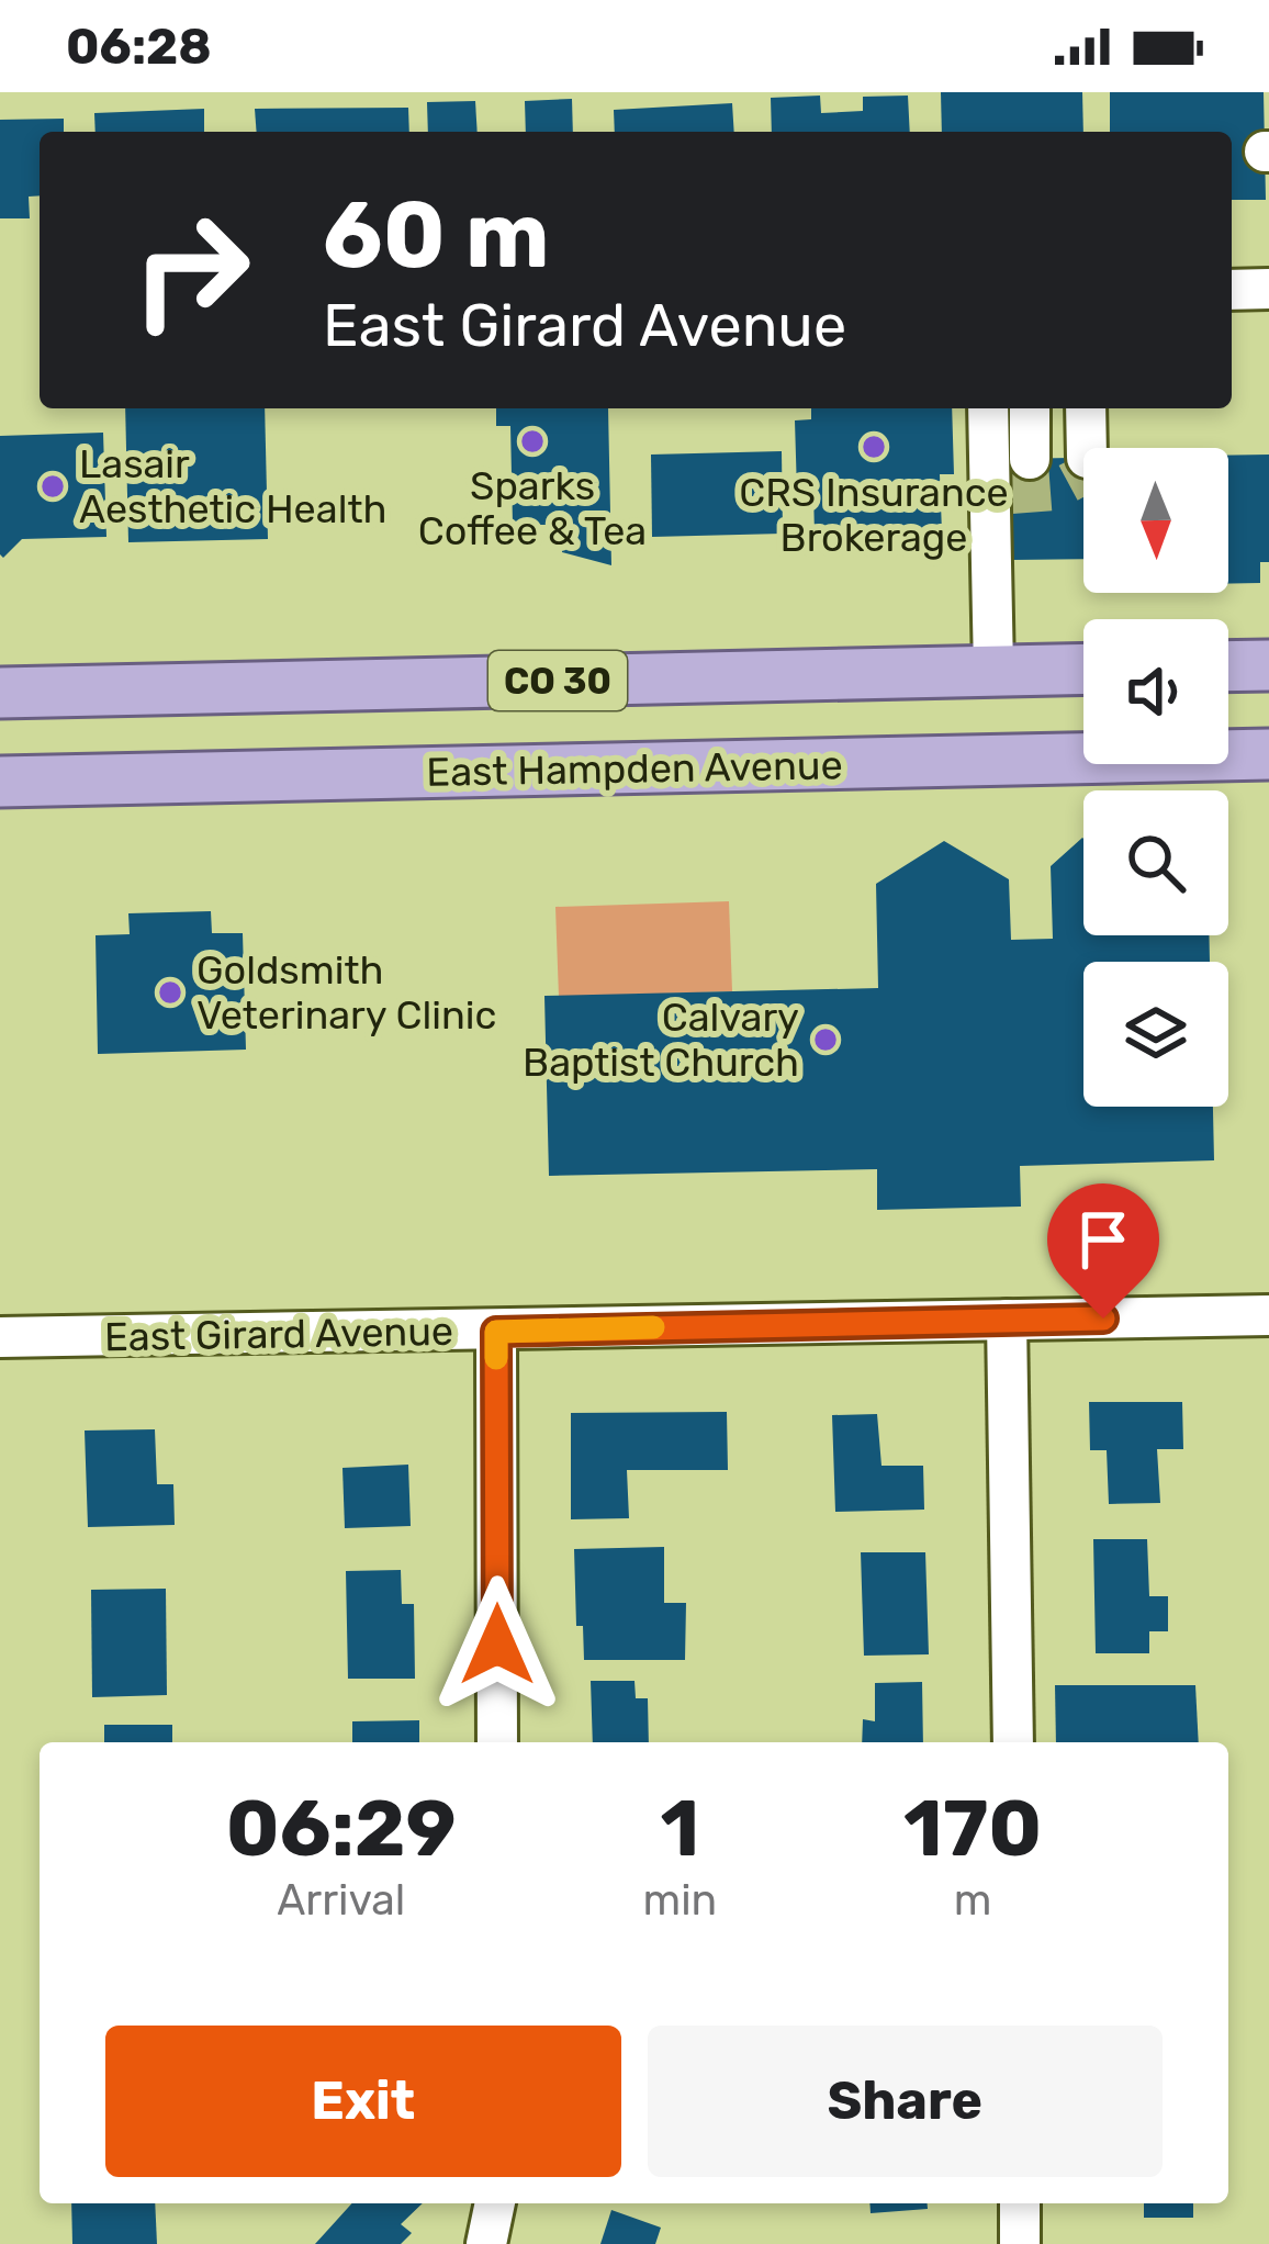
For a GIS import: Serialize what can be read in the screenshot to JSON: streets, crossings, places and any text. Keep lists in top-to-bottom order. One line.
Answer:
{"streets":{"main road":["CO 30","East Hampden Avenue"],"street":["East Girard Avenue"]},"places":["Sparks Coffee & Tea","CRS Insurance Brokerage","Lasair Aesthetic Health","Goldsmith Veterinary Clinic","Calvary Baptist Church"],"north":"bottom","page":{"status":"06:28","turn":["60 m","East Girard Avenue"],"eta":["06:29","Arrival","1","min","170","m"],"buttons":["Exit","Share"]}}
